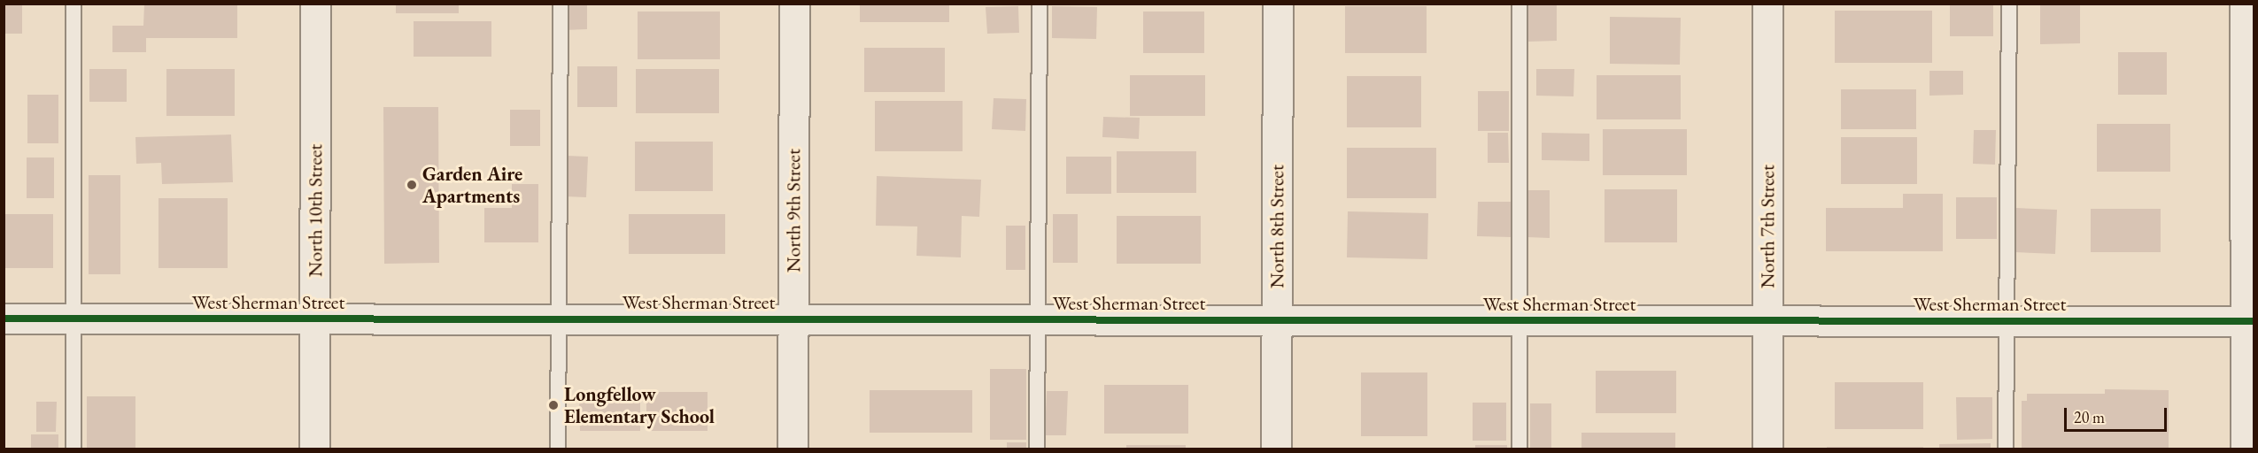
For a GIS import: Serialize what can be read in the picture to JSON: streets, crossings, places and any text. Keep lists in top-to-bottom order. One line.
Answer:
{"streets":{"street":["North 10th Street","North 9th Street","North 8th Street","North 7th Street","West Sherman Street"]},"crossings":[["North 10th Street","West Sherman Street"],["North 9th Street","West Sherman Street"],["North 8th Street","West Sherman Street"],["North 7th Street","West Sherman Street"]],"places":["Garden Aire Apartments","Longfellow Elementary School"],"scale_bar":"20 m"}
